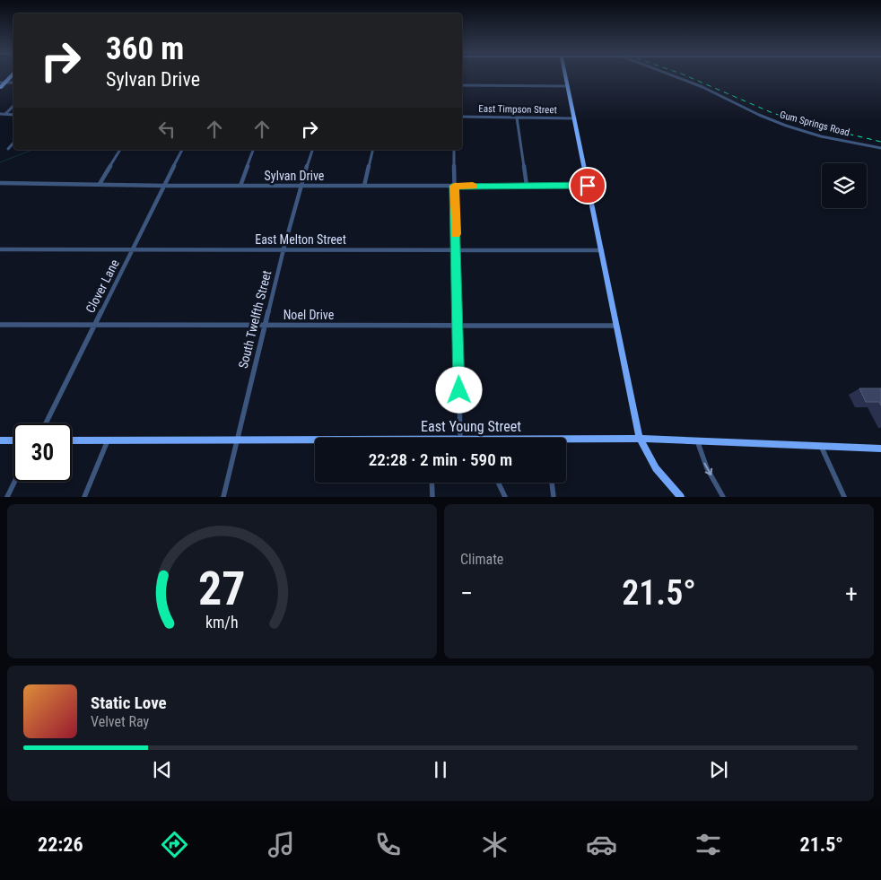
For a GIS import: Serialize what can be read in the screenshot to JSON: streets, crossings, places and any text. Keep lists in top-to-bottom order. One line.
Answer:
{"streets":{"street":["East Timpson Street","Gum Springs Road","Sylvan Drive","East Melton Street","Clover Lane","Noel Drive","South Twelfth Street","East Young Street"]},"crossings":[["Sylvan Drive","Clover Lane"],["Sylvan Drive","South Twelfth Street"],["East Melton Street","Clover Lane"],["East Melton Street","South Twelfth Street"],["Clover Lane","Noel Drive"],["Noel Drive","South Twelfth Street"],["South Twelfth Street","East Young Street"]],"page":{"turn":["360 m","Sylvan Drive"],"limit":"30","trip":"22:28 · 2 min · 590 m","tile":"Climate","heat":["−","21.5°","+"],"song":["Static Love","Velvet Ray"],"tabs":["22:26","21.5°"],"gauge":["27","km/h"]}}
